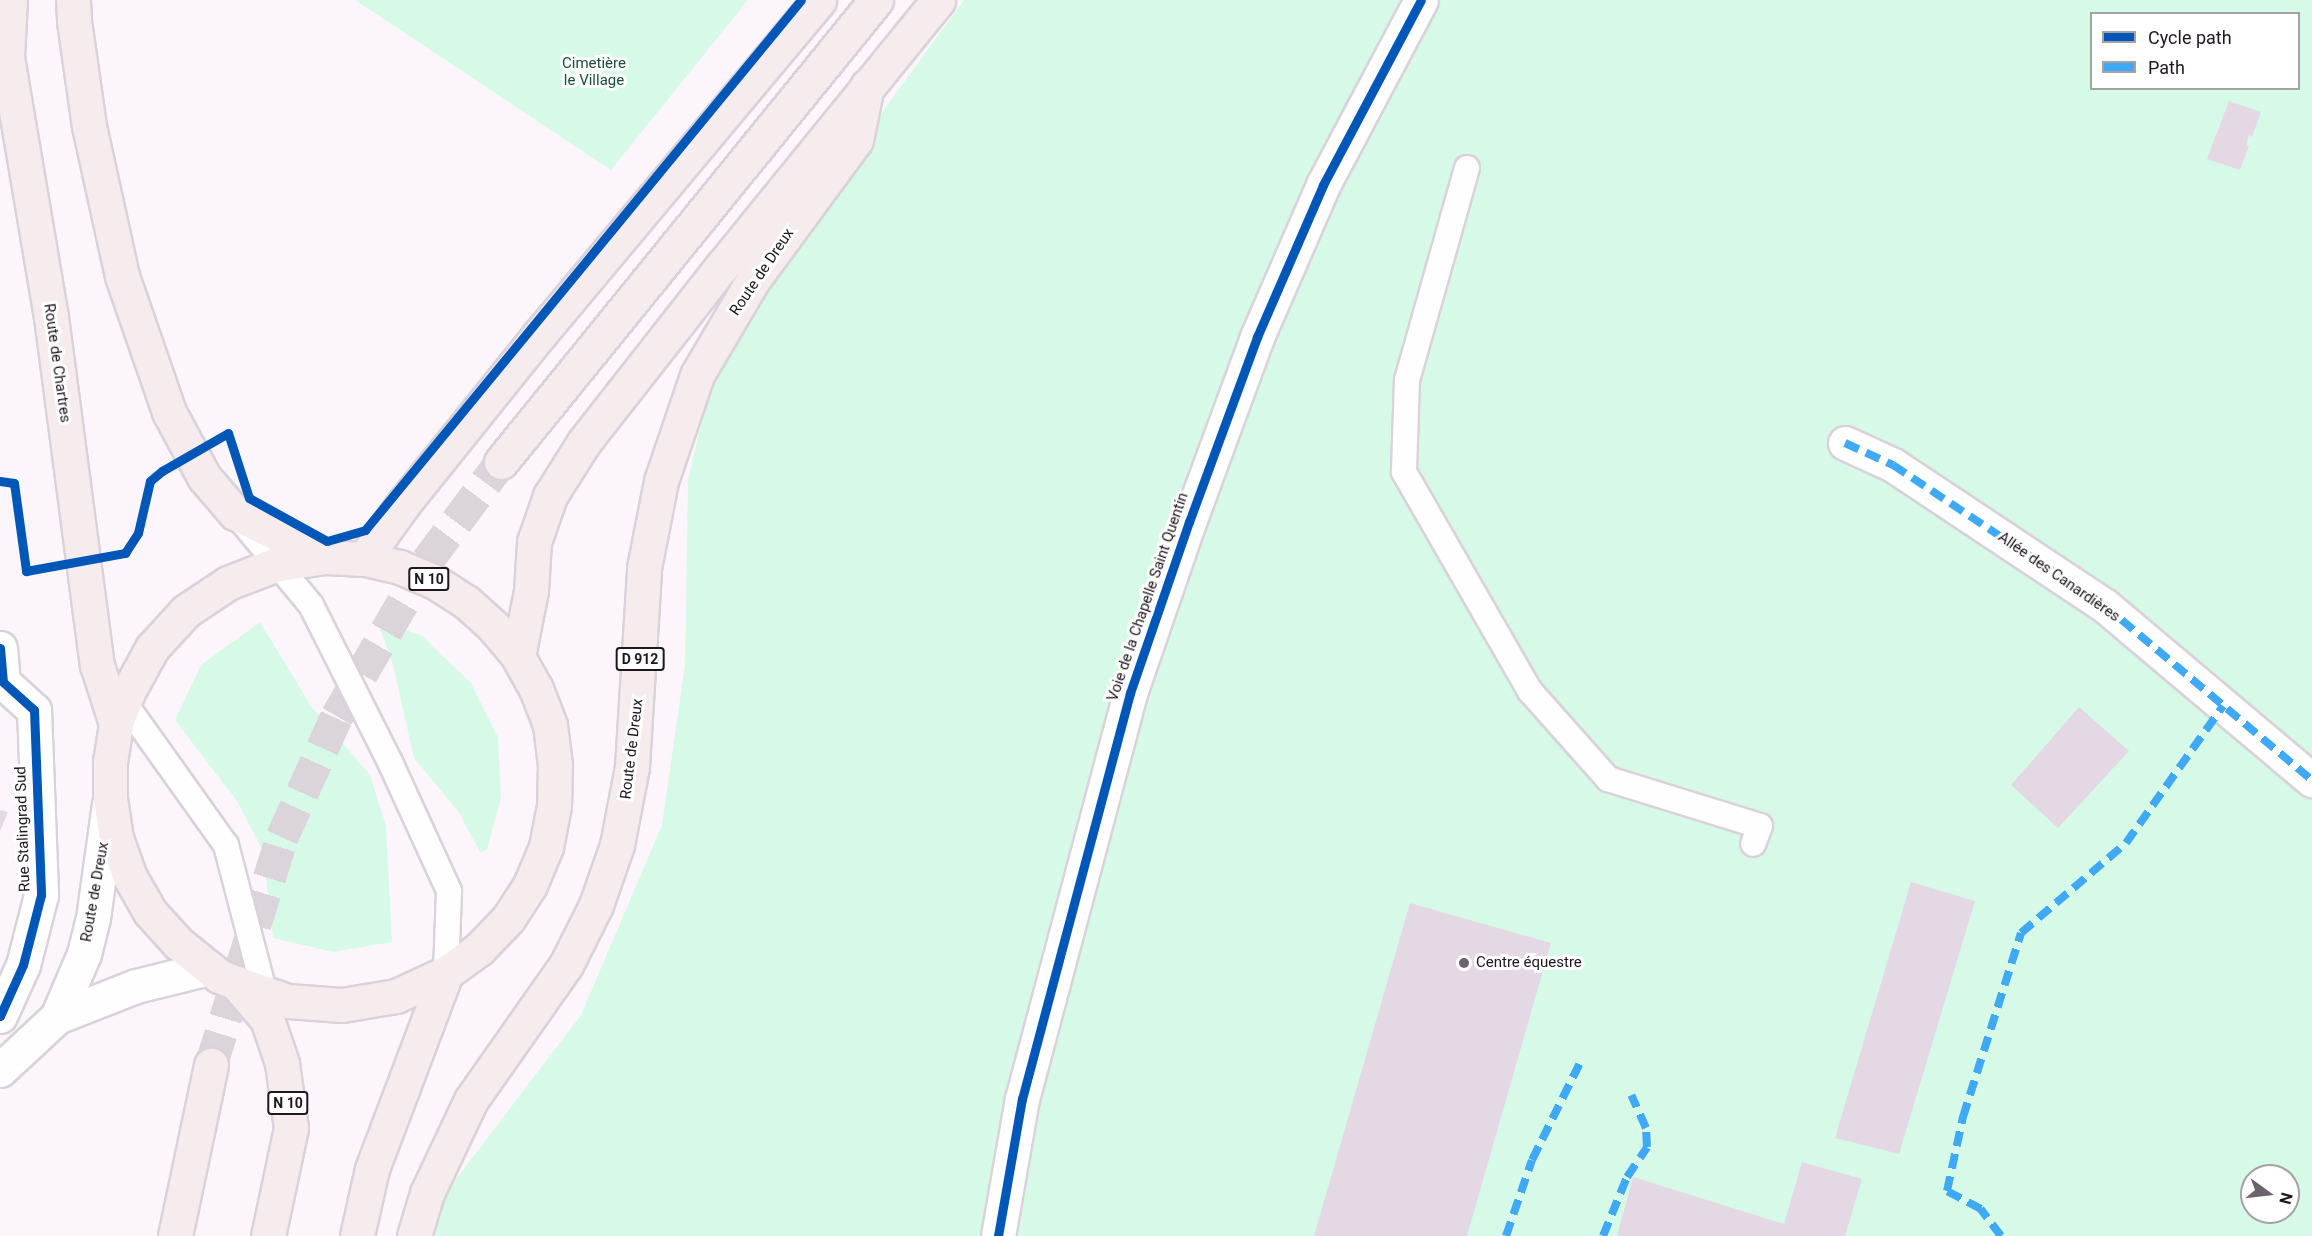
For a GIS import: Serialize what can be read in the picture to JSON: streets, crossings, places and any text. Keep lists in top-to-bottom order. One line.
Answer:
{"streets":{"main road":["Route de Dreux","Route de Chartres","N 10","D 912"],"street":["Allée des Canardières","Voie de la Chapelle Saint Quentin","Rue Stalingrad Sud"]},"crossings":[["Route de Dreux","N 10"],["Route de Chartres","N 10"]],"parks":["Cimetière le Village"],"places":["Centre équestre"],"legend":["Cycle path","Path"],"north":"right"}
